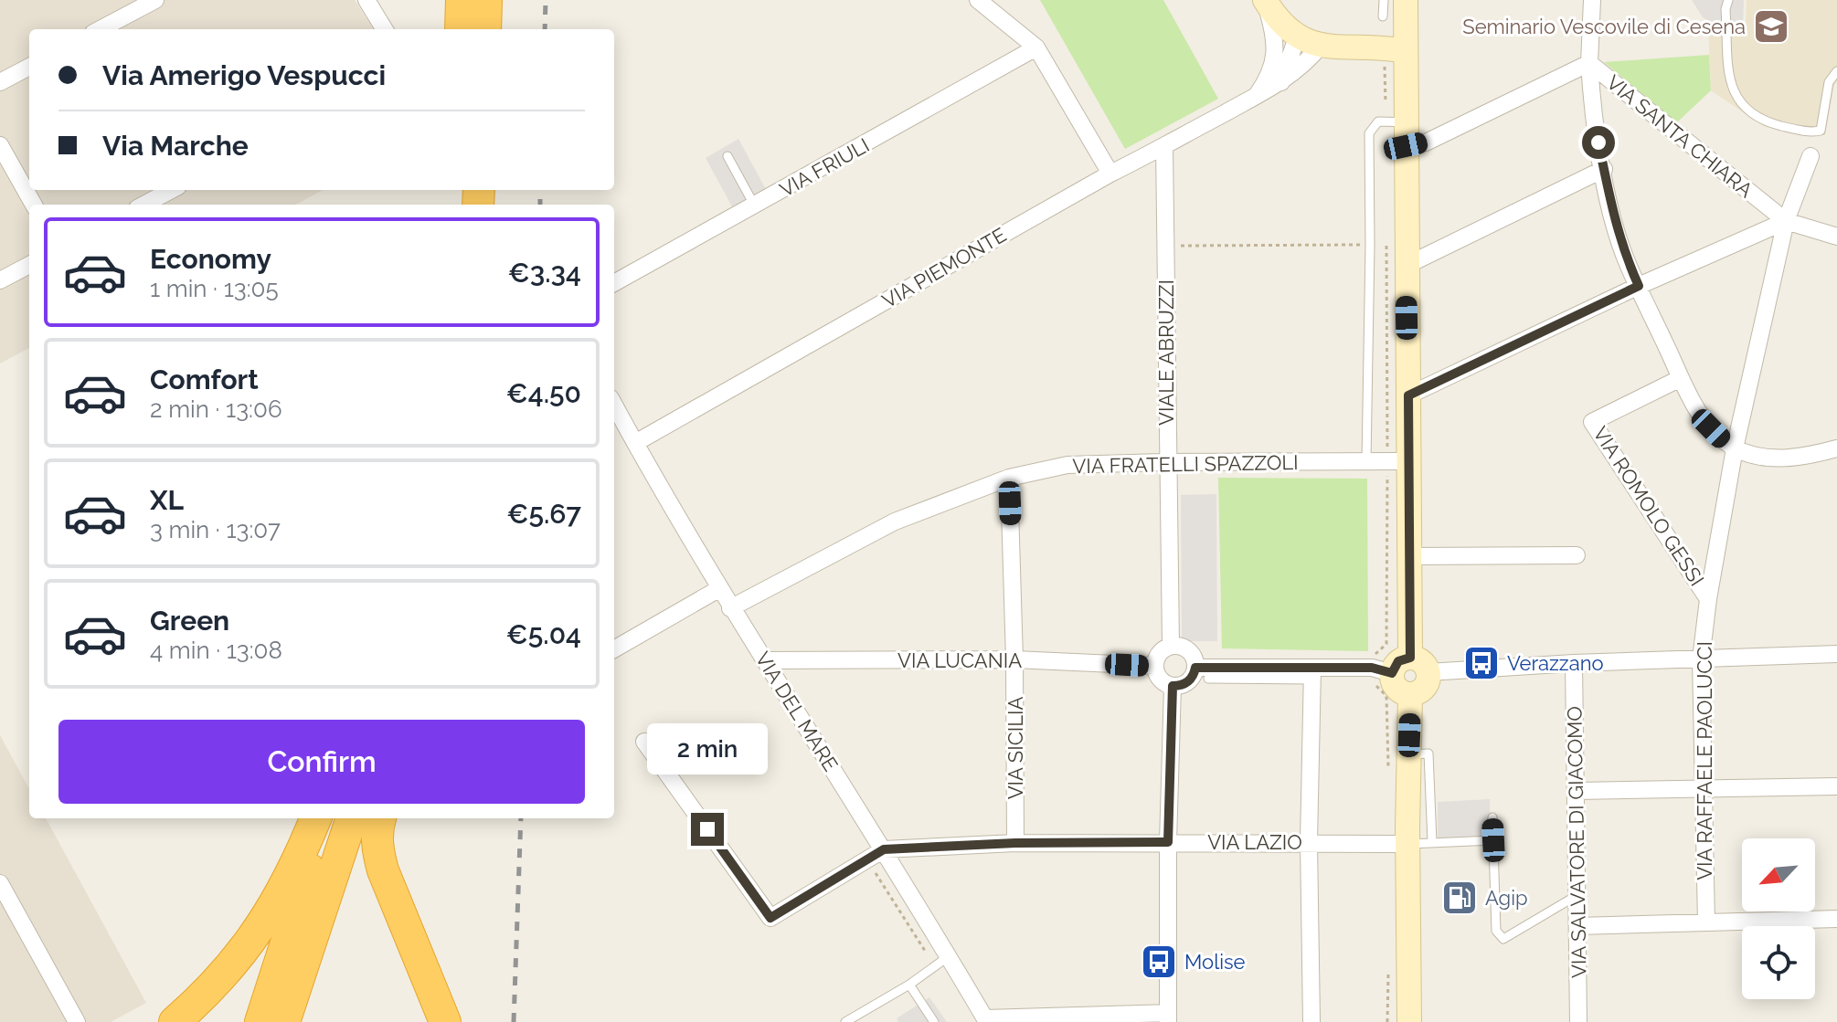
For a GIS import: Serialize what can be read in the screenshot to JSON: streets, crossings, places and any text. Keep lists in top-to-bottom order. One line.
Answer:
{"streets":{"street":["VIA SANTA CHIARA","VIA FRIULI","VIA PIEMONTE","VIALE ABRUZZI","VIA FRATELLI SPAZZOLI","VIA ROMOLO GESSI","VIA LUCANIA","VIA DEL MARE","VIA SICILIA","VIA RAFFAELE PAOLUCCI","VIA LAZIO","VIA SALVATORE DI GIACOMO"]},"crossings":[["VIA SANTA CHIARA","VIA RAFFAELE PAOLUCCI"],["VIA PIEMONTE","VIALE ABRUZZI"],["VIA PIEMONTE","VIA DEL MARE"],["VIALE ABRUZZI","VIA FRATELLI SPAZZOLI"],["VIALE ABRUZZI","VIA LUCANIA"],["VIA FRATELLI SPAZZOLI","VIA DEL MARE"],["VIA FRATELLI SPAZZOLI","VIA SICILIA"],["VIA ROMOLO GESSI","VIA RAFFAELE PAOLUCCI"],["VIA LUCANIA","VIA DEL MARE"],["VIA LUCANIA","VIA SICILIA"],["VIA DEL MARE","VIA LAZIO"],["VIA SICILIA","VIA LAZIO"]],"places":{"school or university":["Seminario Vescovile di Cesena"],"bus stop":["Verazzano","Molise"],"fuel station":["Agip"]},"north":"bottom left","page":{"banner":["Via Amerigo Vespucci","Via Marche"],"list":[{"name":"Economy","note":"1 min · 13:05","value":"€3.34"},{"name":"Comfort","note":"2 min · 13:06","value":"€4.50"},{"name":"XL","note":"3 min · 13:07","value":"€5.67"},{"name":"Green","note":"4 min · 13:08","value":"€5.04"}],"buttons":"Confirm","bubble":"2 min"}}
